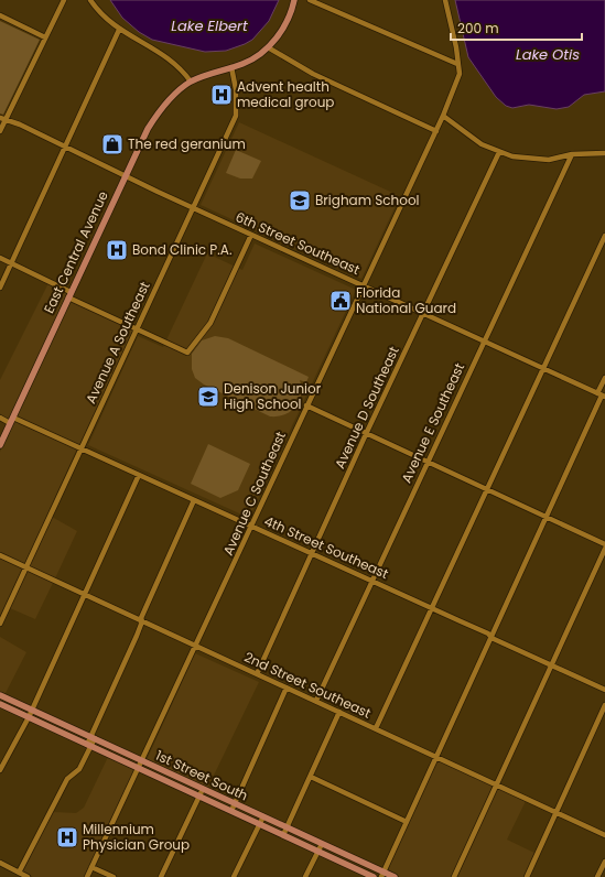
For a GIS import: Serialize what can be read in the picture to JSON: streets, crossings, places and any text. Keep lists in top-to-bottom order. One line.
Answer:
{"streets":{"main road":["East Central Avenue","1st Street South"],"street":["6th Street Southeast","Avenue A Southeast","Avenue D Southeast","Avenue E Southeast","Avenue C Southeast","4th Street Southeast","2nd Street Southeast"]},"crossings":[["6th Street Southeast","East Central Avenue"],["6th Street Southeast","Avenue A Southeast"],["6th Street Southeast","Avenue D Southeast"],["6th Street Southeast","Avenue E Southeast"],["6th Street Southeast","Avenue C Southeast"],["East Central Avenue","Avenue A Southeast"],["East Central Avenue","4th Street Southeast"],["Avenue A Southeast","4th Street Southeast"],["Avenue A Southeast","2nd Street Southeast"],["Avenue D Southeast","4th Street Southeast"],["Avenue D Southeast","2nd Street Southeast"],["Avenue E Southeast","4th Street Southeast"],["Avenue E Southeast","2nd Street Southeast"],["Avenue C Southeast","4th Street Southeast"],["Avenue C Southeast","2nd Street Southeast"],["Avenue C Southeast","1st Street South"]],"water":["Lake Elbert","Lake Otis"],"places":{"hospital":["Advent health medical group","Bond Clinic P.A.","Millennium Physician Group"],"shop":["The red geranium"],"school or university":["Brigham School","Denison Junior High School"],"public building":["Florida National Guard"]},"scale_bar":"200 m"}
